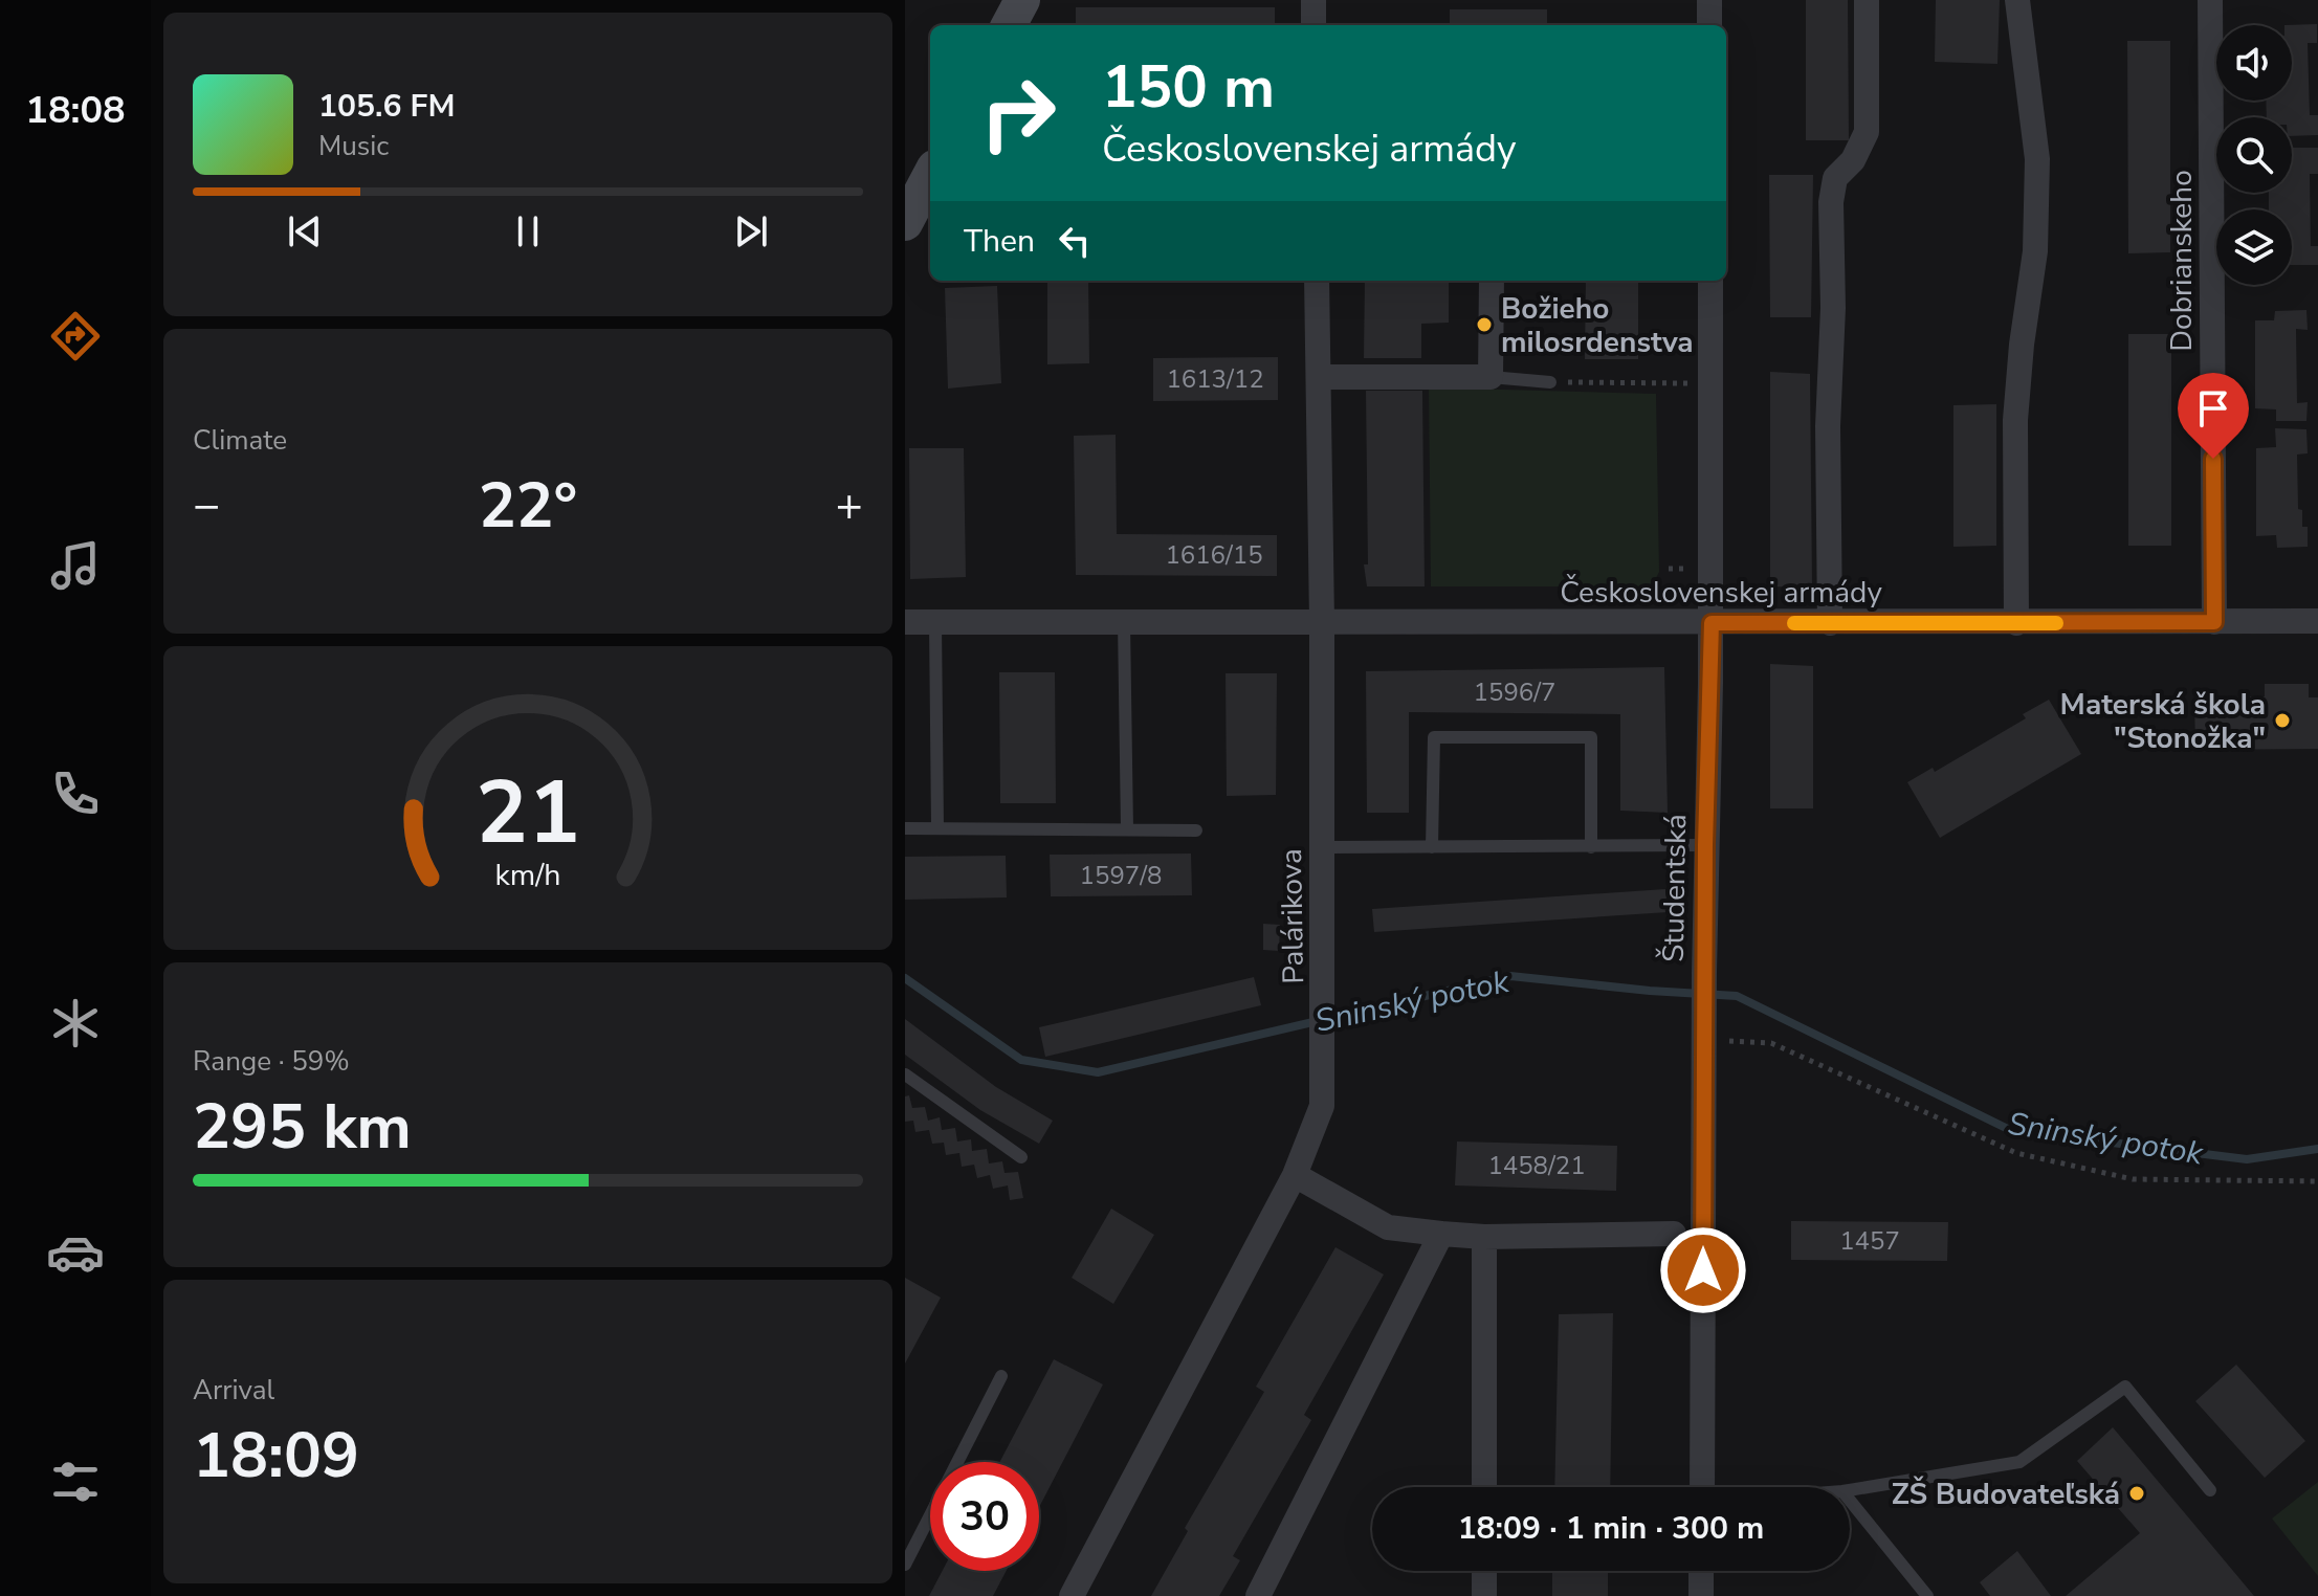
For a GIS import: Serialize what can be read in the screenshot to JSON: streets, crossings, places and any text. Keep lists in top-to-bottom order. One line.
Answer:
{"streets":{"street":["Dobrianskeho","Československej armády","Študentská","Palárikova"]},"crossings":[["Dobrianskeho","Československej armády"],["Československej armády","Študentská"],["Československej armády","Palárikova"]],"water":["Sninský potok"],"places":["Božieho milosrdenstva","Materská škola \"Stonožka\"","ZŠ Budovateľská"],"house_numbers":["1613/12","1616/15","1596/7","1597/8","1458/21","1457"],"page":{"tabs":"18:08","turn":["150 m","Československej armády"],"song":["105.6 FM","Music"],"then":"Then","tile":["Climate",["Range · 59%","295 km"],["Arrival","18:09"]],"heat":["−","22°","+"],"limit":"30","trip":"18:09 · 1 min · 300 m","gauge":["21","km/h"]}}
